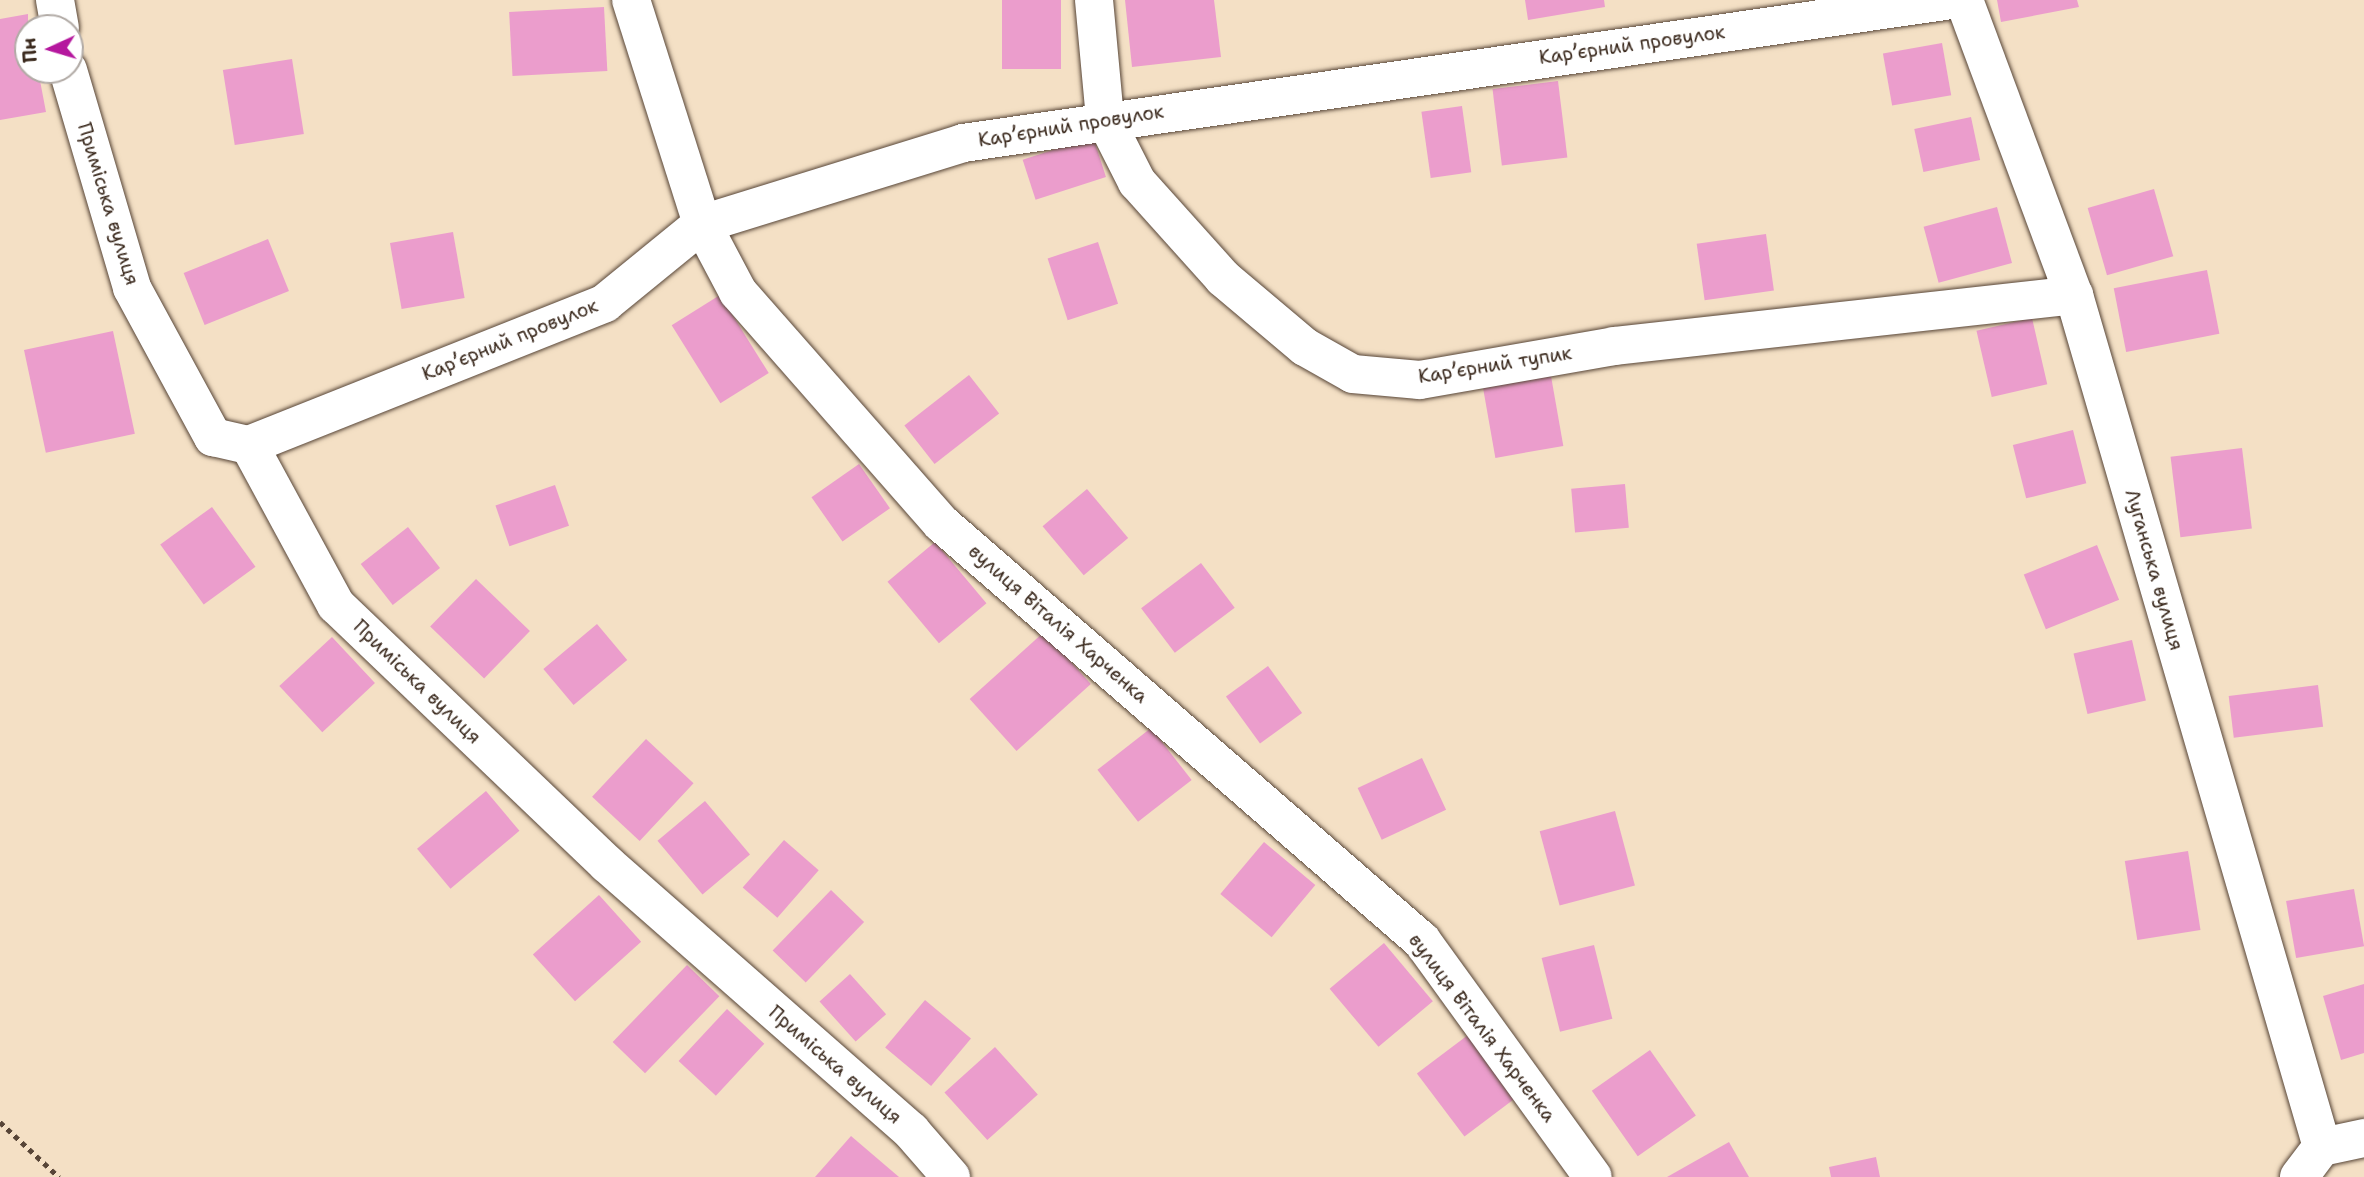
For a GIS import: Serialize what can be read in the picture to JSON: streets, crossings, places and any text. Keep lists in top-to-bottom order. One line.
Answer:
{"streets":{"street":["Карʼєрний провулок","Приміська вулиця","Карʼєрний тупик","Луганська вулиця","вулиця Віталія Харченка"]},"crossings":[["Карʼєрний провулок","Приміська вулиця"],["Карʼєрний провулок","Карʼєрний тупик"],["Карʼєрний провулок","вулиця Віталія Харченка"],["Карʼєрний тупик","Луганська вулиця"]],"north":"left"}
